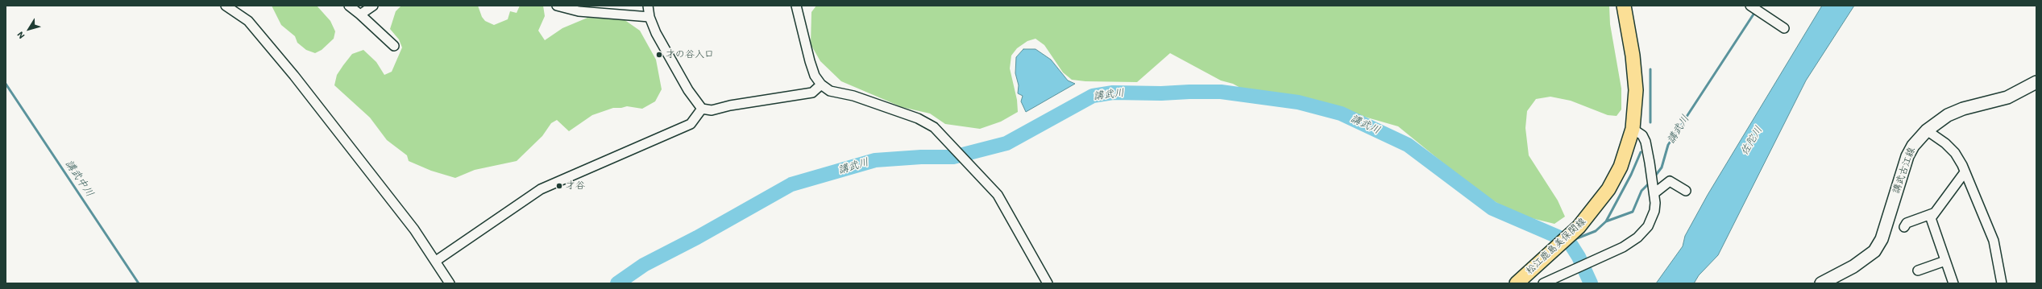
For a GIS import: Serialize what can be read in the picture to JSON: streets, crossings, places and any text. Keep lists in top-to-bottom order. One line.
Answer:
{"streets":{"main road":["講武古江線","松江鹿島美保関線"]},"water":["講武川","佐陀川","講武中川"],"places":["才の谷入口","才谷"],"north":"bottom left"}
